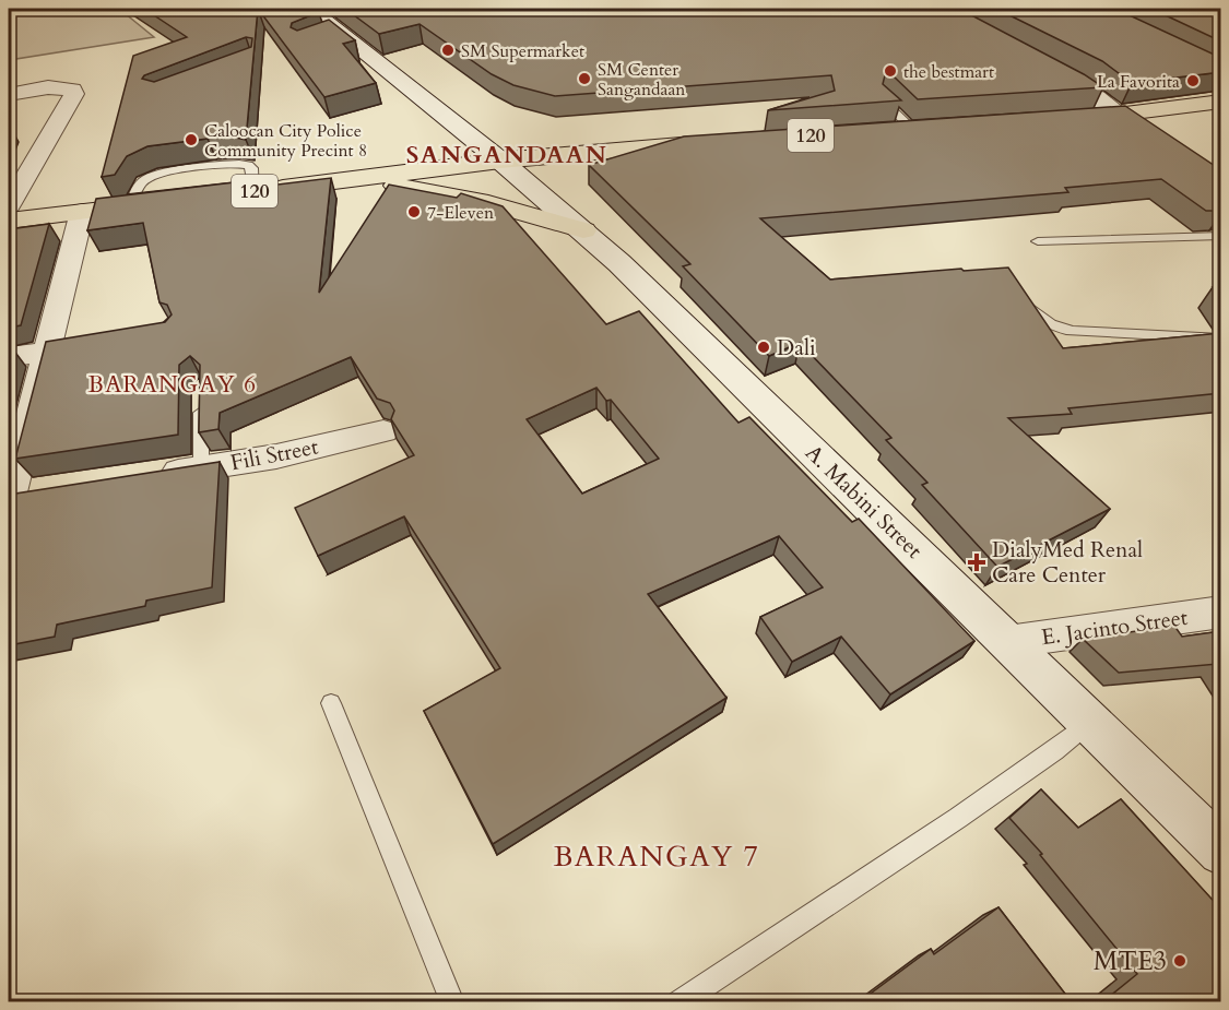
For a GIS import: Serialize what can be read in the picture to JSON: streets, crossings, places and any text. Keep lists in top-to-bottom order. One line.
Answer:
{"streets":{"highway":["120"],"main road":["A. Mabini Street"],"street":["Fili Street","E. Jacinto Street"]},"crossings":[["120","A. Mabini Street"],["A. Mabini Street","E. Jacinto Street"]],"districts":["SANGANDAAN","BARANGAY 6","BARANGAY 7"],"places":{"other":["SM Supermarket","the bestmart","SM Center Sangandaan","La Favorita","Caloocan City Police Community Precint 8","7-Eleven","Dali","MTE3"],"health":["DialyMed Renal Care Center"]}}
